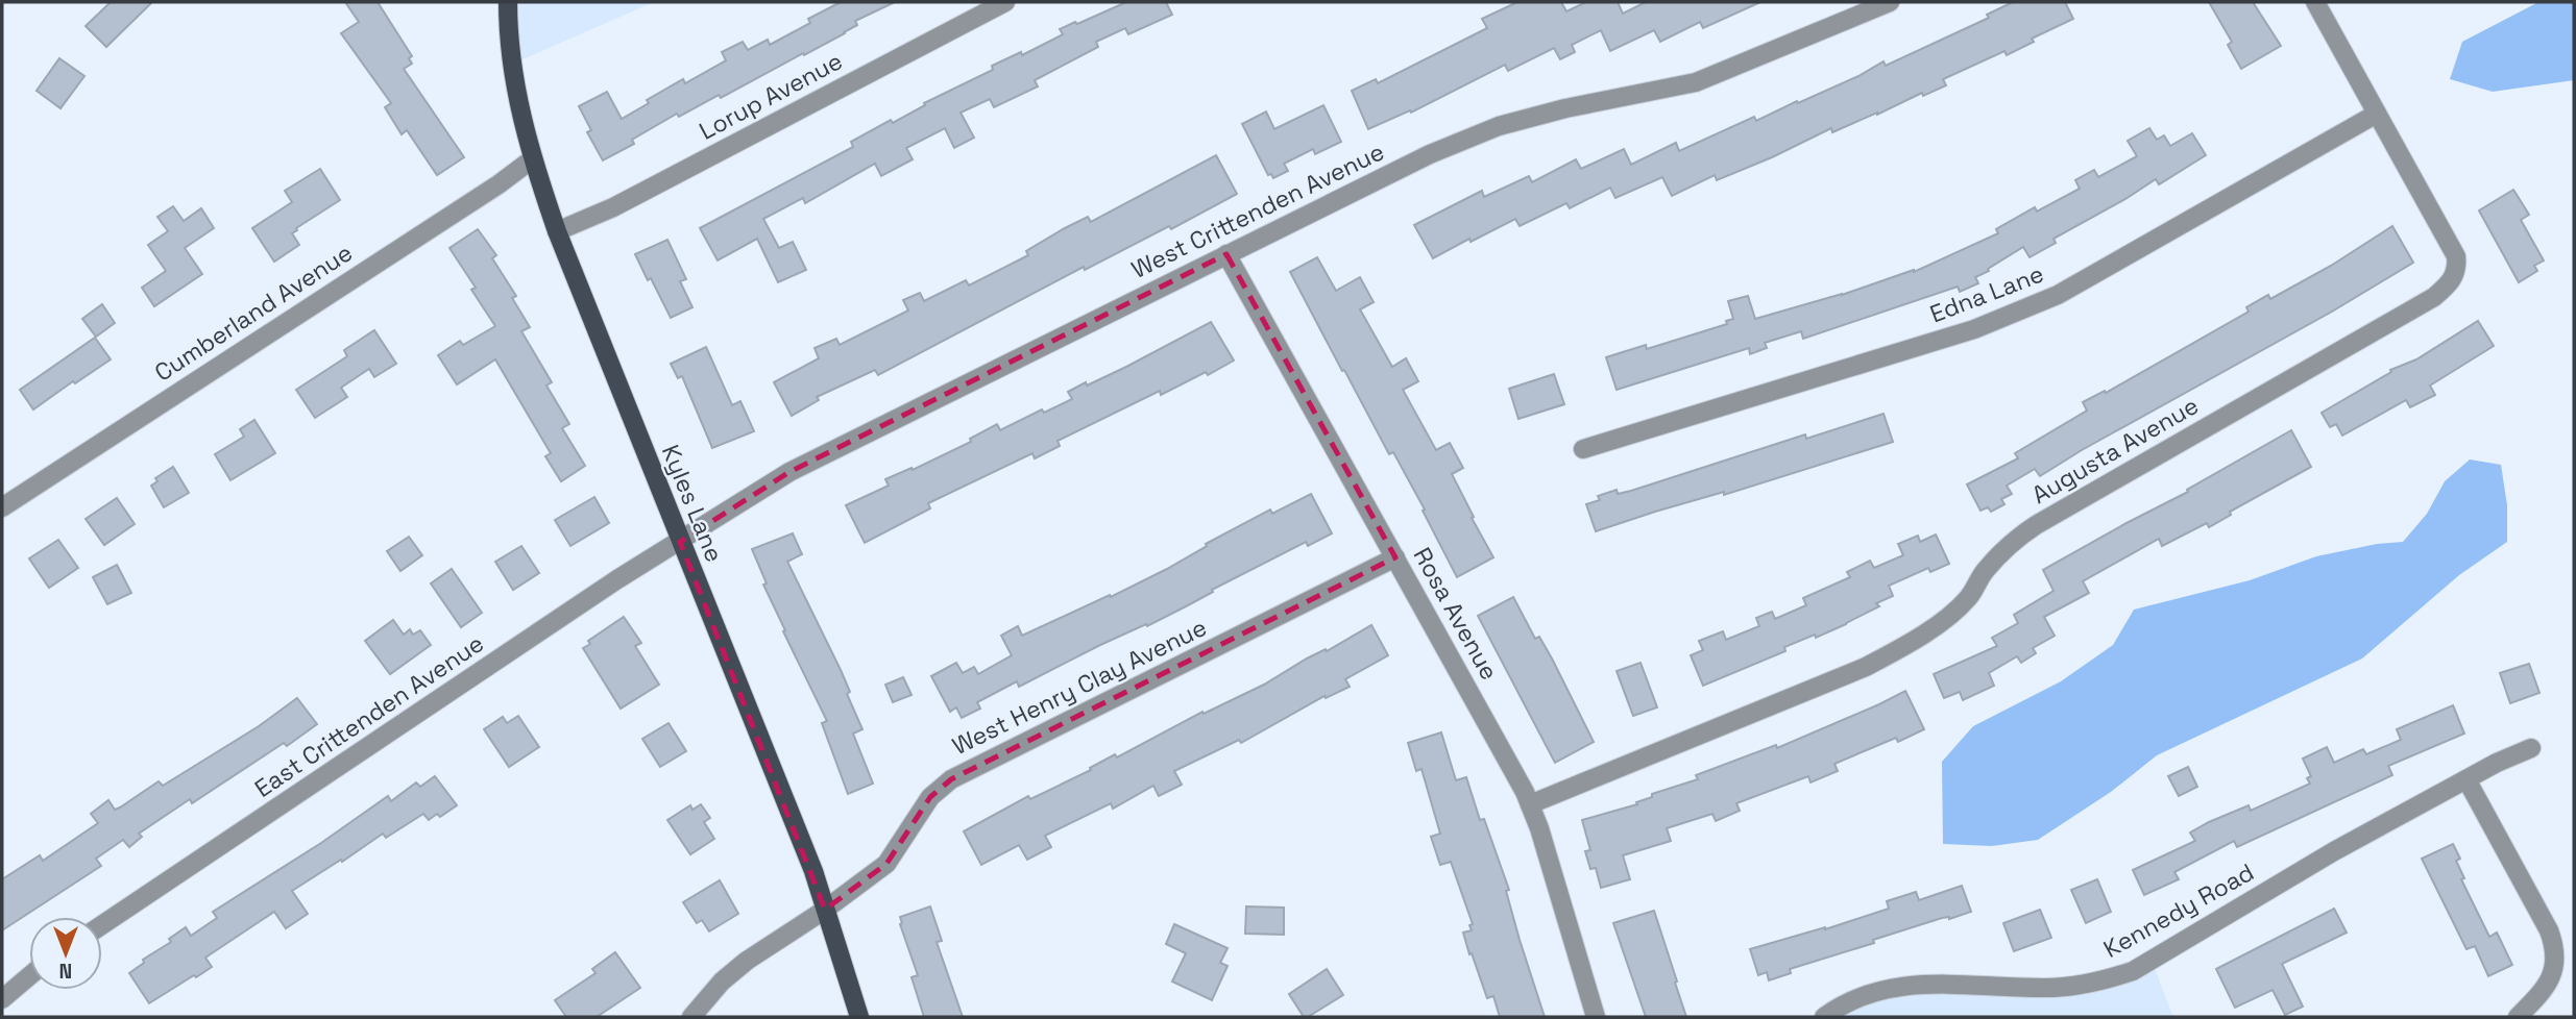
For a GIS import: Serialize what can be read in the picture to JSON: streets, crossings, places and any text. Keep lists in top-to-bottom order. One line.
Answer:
{"streets":{"main road":["Kyles Lane"],"street":["Lorup Avenue","West Crittenden Avenue","Edna Lane","Cumberland Avenue","Augusta Avenue","Rosa Avenue","West Henry Clay Avenue","East Crittenden Avenue","Kennedy Road"]},"crossings":[["Lorup Avenue","Kyles Lane"],["West Crittenden Avenue","Kyles Lane"],["West Crittenden Avenue","Rosa Avenue"],["West Crittenden Avenue","East Crittenden Avenue"],["Edna Lane","Augusta Avenue"],["Cumberland Avenue","Kyles Lane"],["Augusta Avenue","Rosa Avenue"],["Kyles Lane","West Henry Clay Avenue"],["Kyles Lane","East Crittenden Avenue"],["Rosa Avenue","West Henry Clay Avenue"]],"north":"bottom"}
